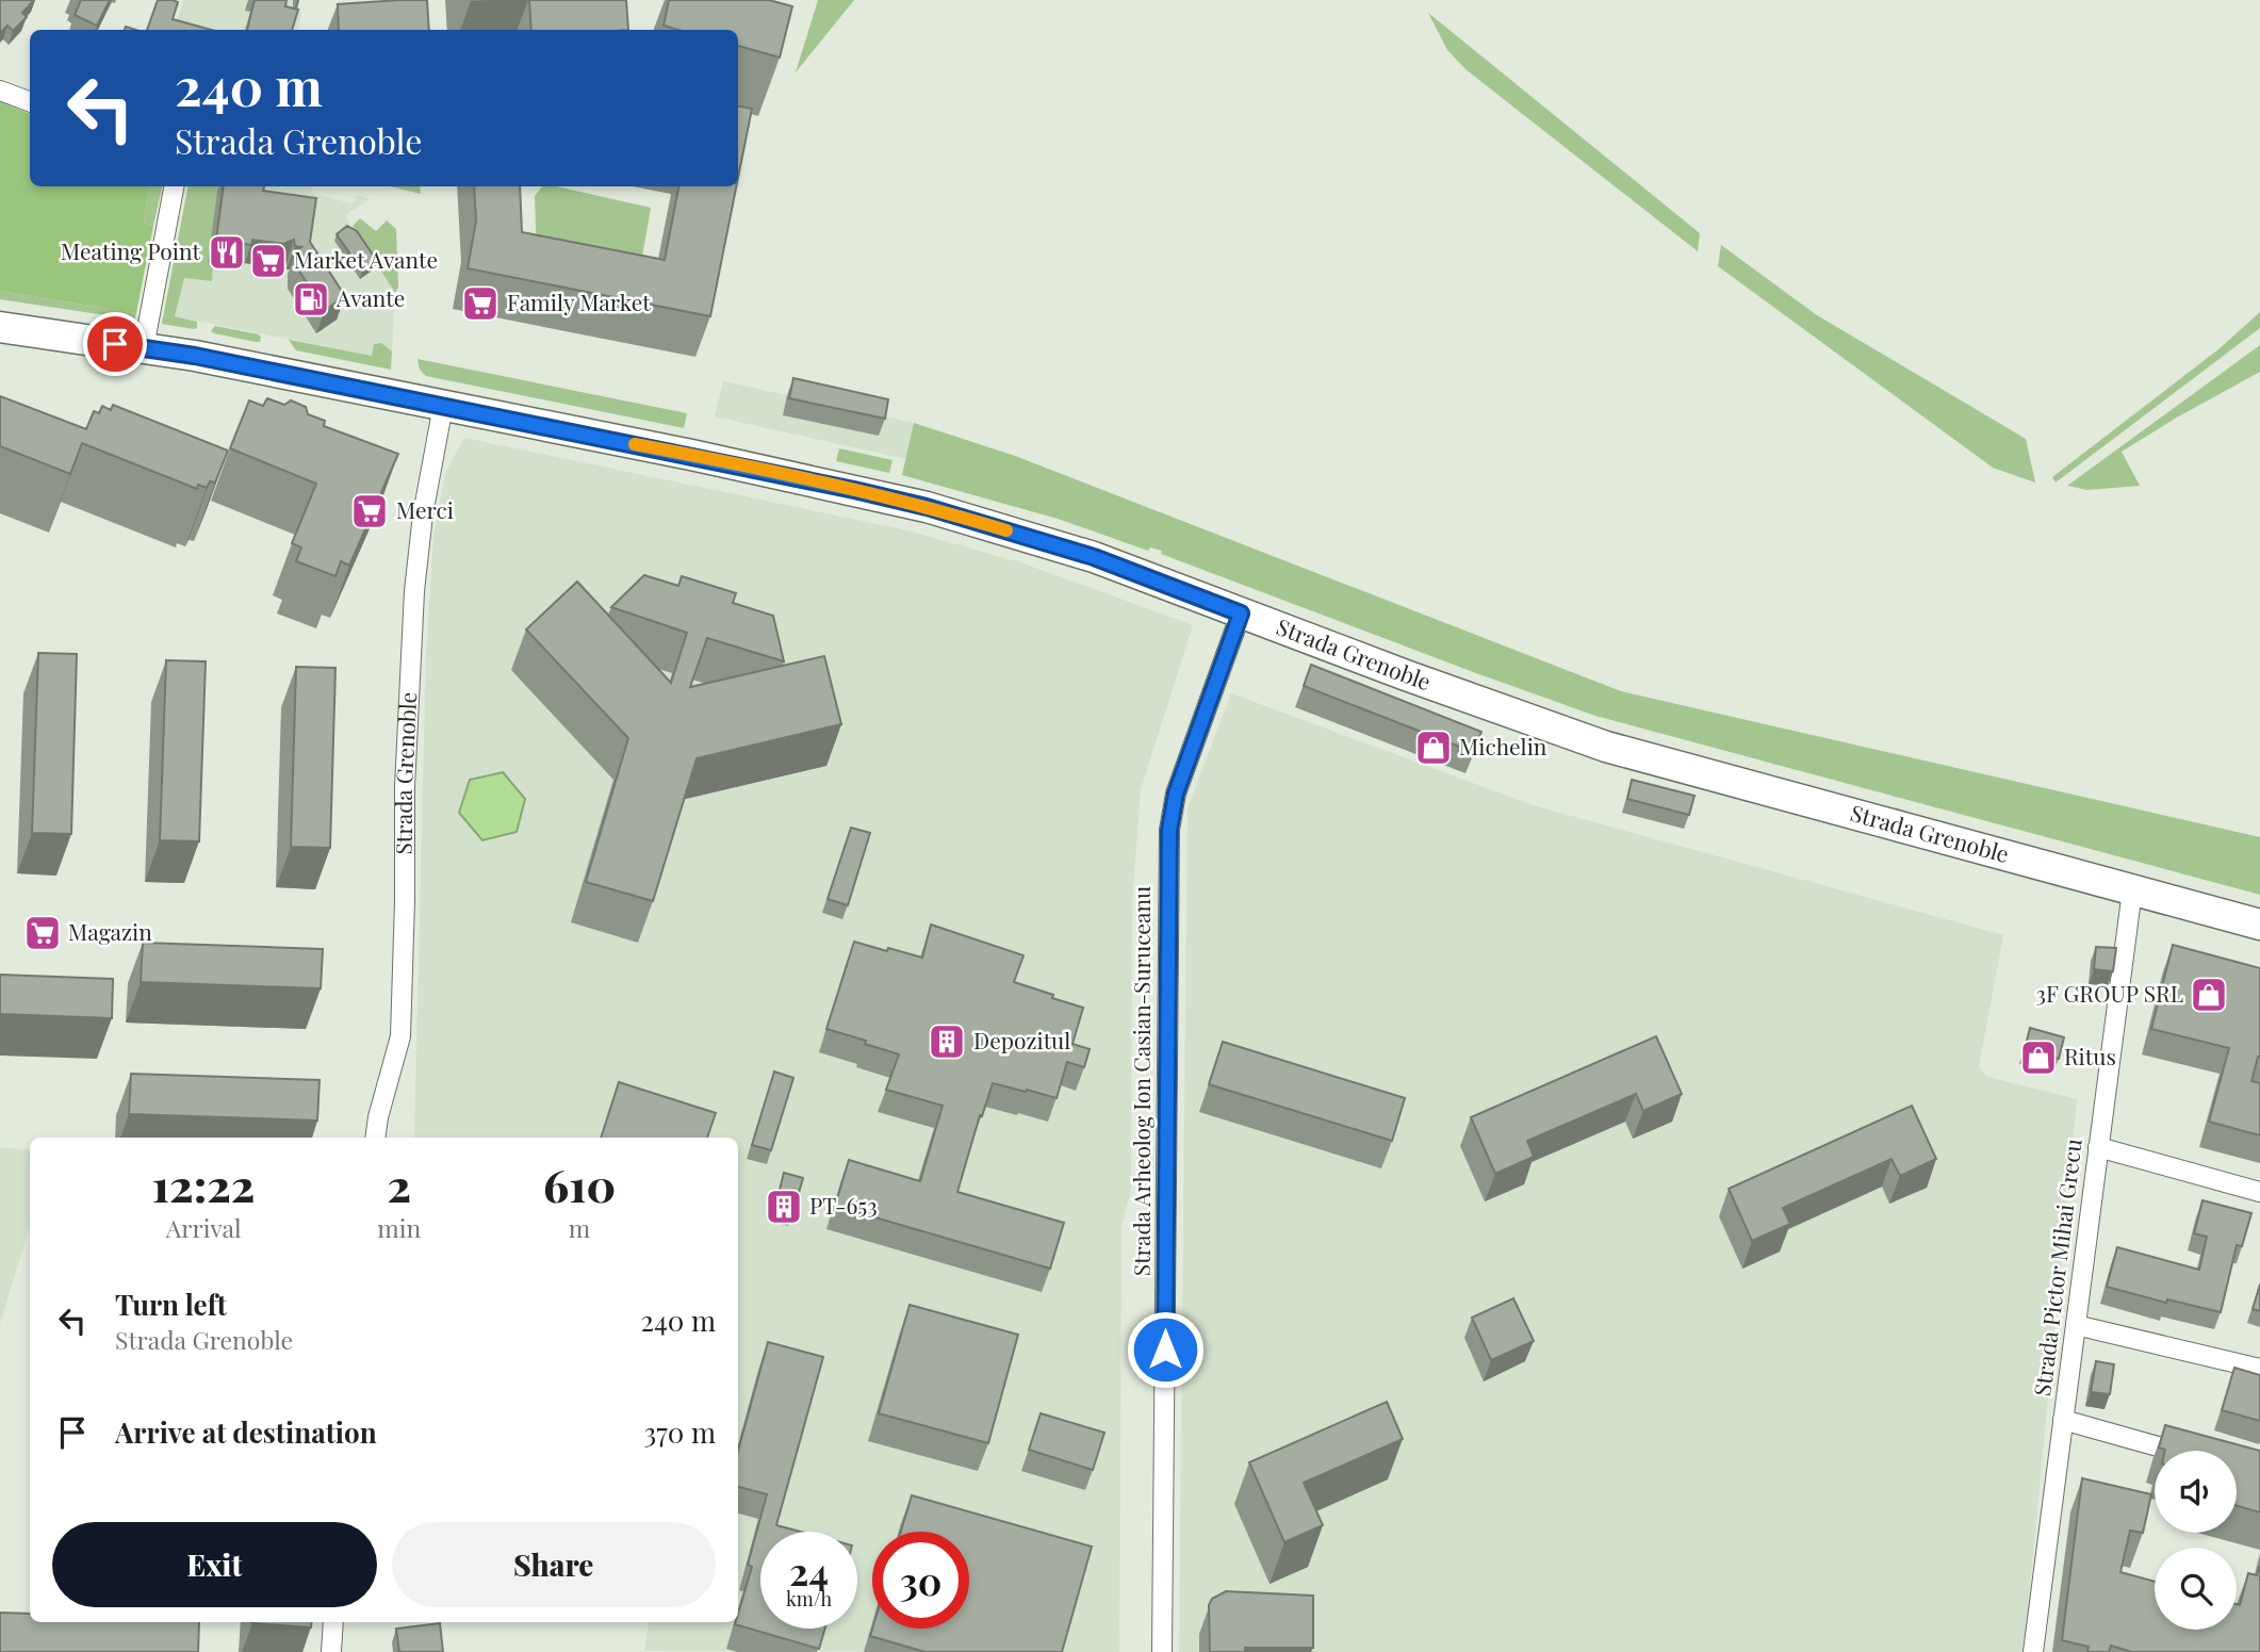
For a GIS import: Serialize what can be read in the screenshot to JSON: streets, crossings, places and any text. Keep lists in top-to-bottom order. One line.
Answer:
{"streets":{"main road":["Strada Grenoble"],"street":["Strada Arheolog Ion Casian-Suruceanu","Strada Pictor Mihai Grecu"]},"crossings":[["Strada Grenoble","Strada Arheolog Ion Casian-Suruceanu"],["Strada Grenoble","Strada Pictor Mihai Grecu"]],"places":{"restaurant":["Meating Point"],"supermarket":["Market Avante","Family Market","Merci","Magazin"],"fuel station":["Avante"],"shop":["Michelin","3F GROUP SRL","Ritus"],"building":["Depozitul","PT-653"]},"page":{"turn":["240 m","Strada Grenoble"],"eta":["12:22","Arrival","2","min","610","m"],"list":[{"name":"Turn left","note":"Strada Grenoble","value":"240 m"},{"name":"Arrive at destination","value":"370 m"}],"buttons":["Exit","Share"],"speed":"24 km/h","limit":"30"}}
